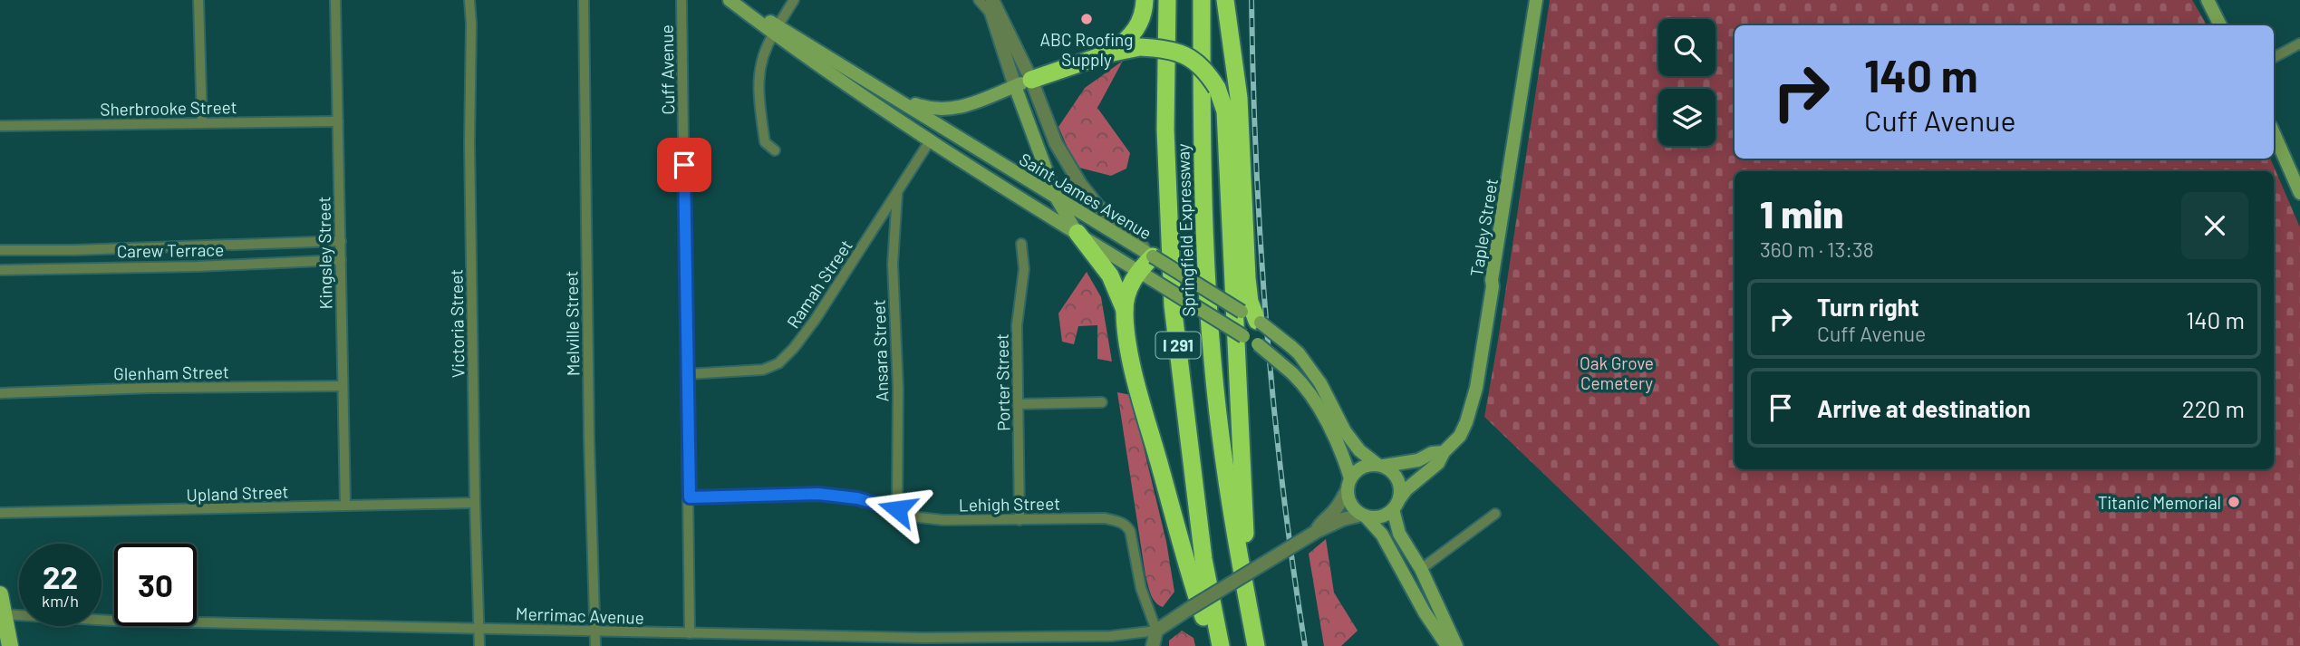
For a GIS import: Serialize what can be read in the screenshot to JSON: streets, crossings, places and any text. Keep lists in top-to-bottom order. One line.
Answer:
{"streets":{"highway":["Springfield Expressway","I 291"],"main road":["Saint James Avenue","Tapley Street"],"street":["Cuff Avenue","Sherbrooke Street","Carew Terrace","Kingsley Street","Ramah Street","Victoria Street","Melville Street","Ansara Street","Glenham Street","Porter Street","Upland Street","Lehigh Street","Merrimac Avenue"]},"crossings":[["Cuff Avenue","Ramah Street"],["Cuff Avenue","Lehigh Street"],["Cuff Avenue","Merrimac Avenue"],["Sherbrooke Street","Kingsley Street"],["Saint James Avenue","Tapley Street"],["Saint James Avenue","Ramah Street"],["Carew Terrace","Kingsley Street"],["Kingsley Street","Glenham Street"],["Kingsley Street","Upland Street"],["Ramah Street","Ansara Street"],["Victoria Street","Upland Street"],["Victoria Street","Merrimac Avenue"],["Melville Street","Merrimac Avenue"],["Ansara Street","Lehigh Street"],["Porter Street","Lehigh Street"],["Lehigh Street","Merrimac Avenue"]],"parks":["Oak Grove Cemetery"],"places":["ABC Roofing Supply","Titanic Memorial"],"page":{"turn":["140 m","Cuff Avenue"],"heading":["1 min","360 m · 13:38"],"list":[{"name":"Turn right","note":"Cuff Avenue","value":"140 m"},{"name":"Arrive at destination","value":"220 m"}],"speed":"22 km/h","limit":"30"}}
